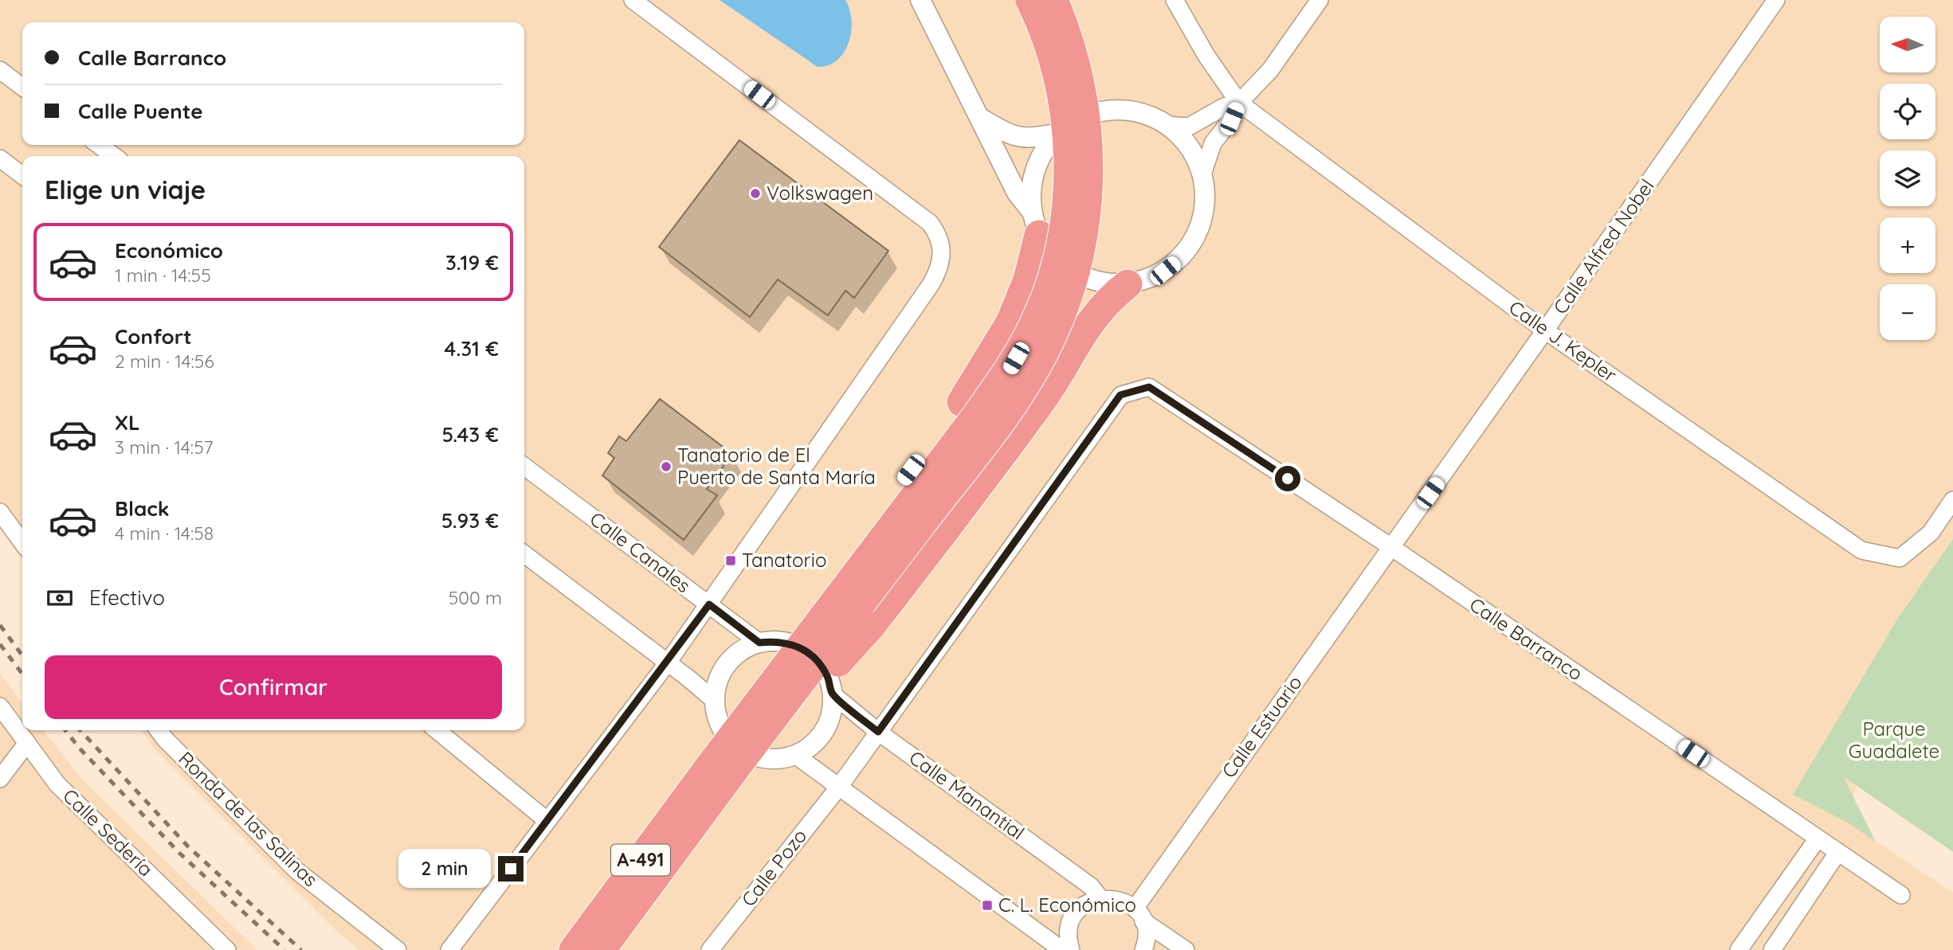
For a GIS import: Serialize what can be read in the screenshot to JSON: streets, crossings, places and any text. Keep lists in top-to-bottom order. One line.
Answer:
{"streets":{"highway":["A-491"],"street":["Calle Alfred Nobel","Calle J. Kepler","Calle Canales","Calle Barranco","Calle Estuario","Calle Manantial","Ronda de las Salinas","Calle Sedería","Calle Pozo"]},"crossings":[["Calle Alfred Nobel","Calle J. Kepler"],["Calle Alfred Nobel","Calle Barranco"],["Calle Alfred Nobel","Calle Estuario"],["Calle Canales","Calle Manantial"],["Calle Barranco","Calle Estuario"],["Calle Barranco","Calle Pozo"],["Calle Manantial","Calle Pozo"]],"parks":["Parque Guadalete"],"places":{"other":["Volkswagen","Tanatorio de El Puerto de Santa María"],"transit":["Tanatorio","C. L. Económico"]},"north":"left","page":{"map_buttons":["+","−"],"banner":["Calle Barranco","Calle Puente"],"heading":"Elige un viaje","list":[{"name":"Económico","note":"1 min · 14:55","value":"3.19 €"},{"name":"Confort","note":"2 min · 14:56","value":"4.31 €"},{"name":"XL","note":"3 min · 14:57","value":"5.43 €"},{"name":"Black","note":"4 min · 14:58","value":"5.93 €"}],"pay":["Efectivo","500 m"],"buttons":"Confirmar","bubble":"2 min"}}
